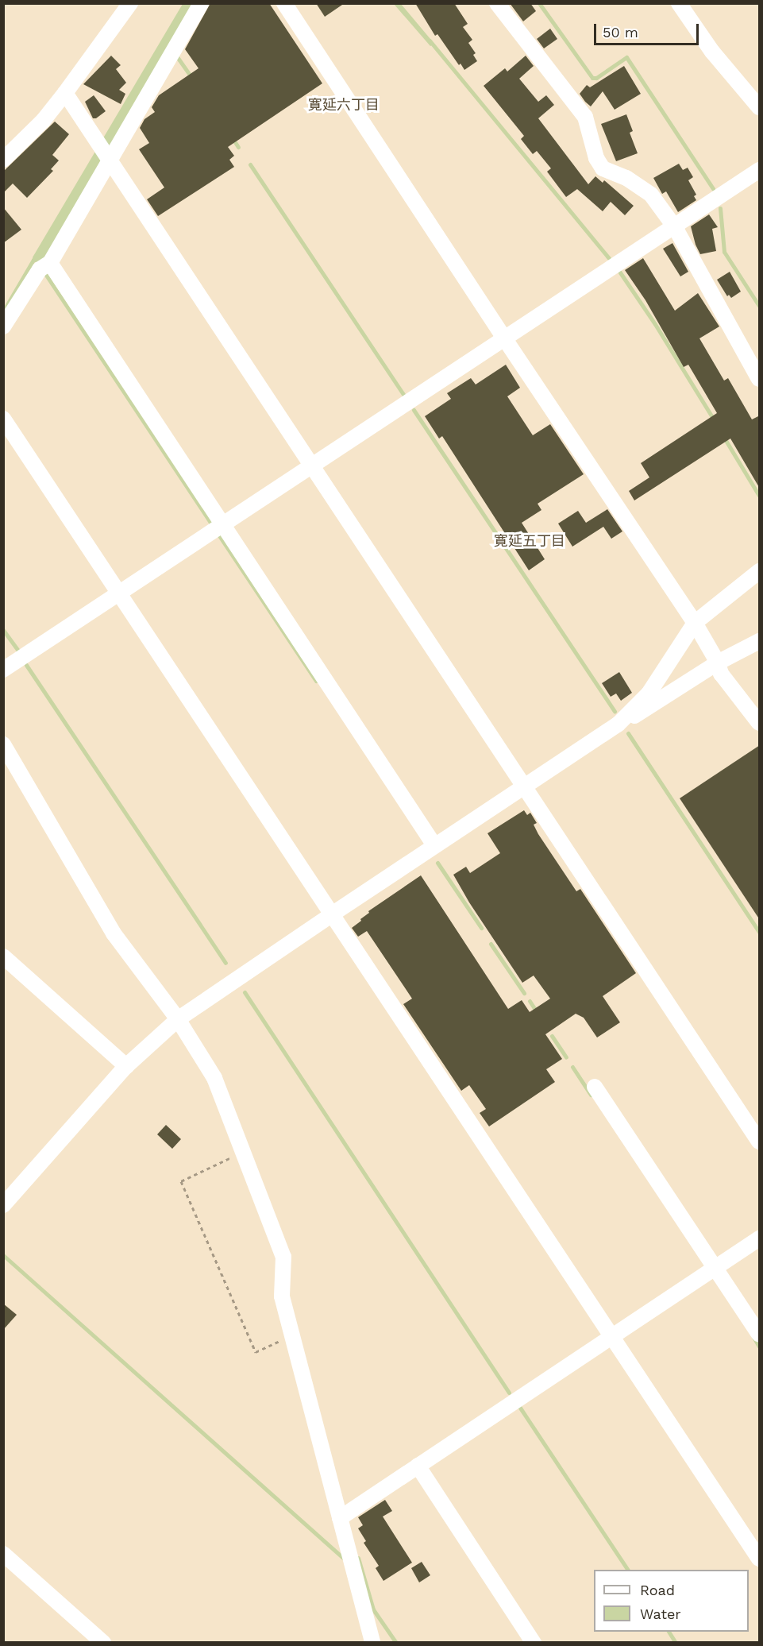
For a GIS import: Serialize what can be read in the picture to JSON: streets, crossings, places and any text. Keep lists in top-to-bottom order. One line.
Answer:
{"districts":["寛延六丁目","寛延五丁目"],"legend":["Road","Water"],"scale_bar":"50 m"}
